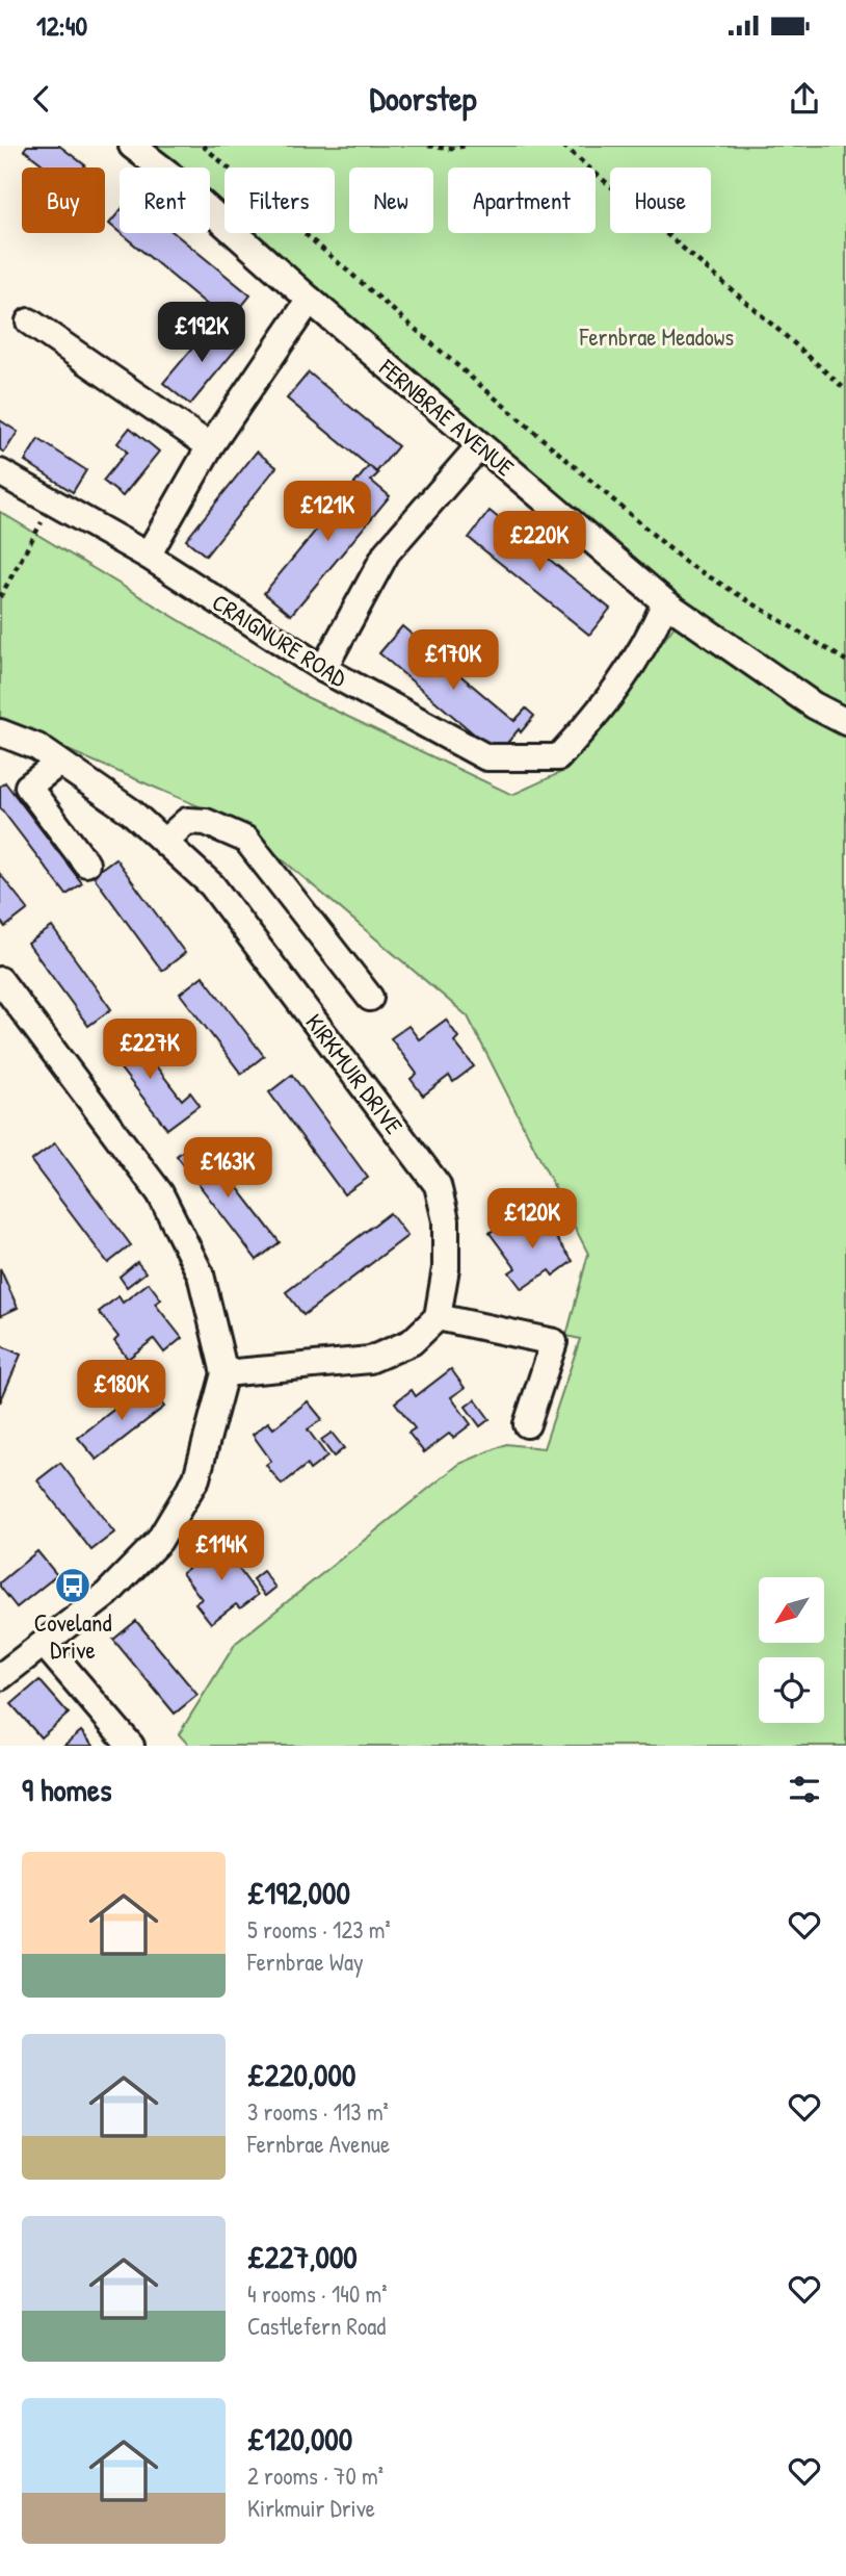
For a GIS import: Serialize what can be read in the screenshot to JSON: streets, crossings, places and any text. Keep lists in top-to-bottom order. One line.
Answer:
{"streets":{"street":["FERNBRAE AVENUE","CRAIGNURE ROAD","KIRKMUIR DRIVE"]},"crossings":[["FERNBRAE AVENUE","CRAIGNURE ROAD"]],"parks":["Fernbrae Meadows"],"places":{"bus stop":["Coveland Drive"]},"north":"bottom left","page":{"status":"12:40","header":"Doorstep","chip":["Buy","Rent","Filters","New","Apartment","House"],"price":["£192K","£121K","£220K","£170K","£227K","£163K","£120K","£180K","£114K"],"heading":"9 homes","list":[{"name":"£192,000","note":"5 rooms · 123 m² · Fernbrae Way"},{"name":"£220,000","note":"3 rooms · 113 m² · Fernbrae Avenue"},{"name":"£227,000","note":"4 rooms · 140 m² · Castlefern Road"},{"name":"£120,000","note":"2 rooms · 70 m² · Kirkmuir Drive"}]}}
